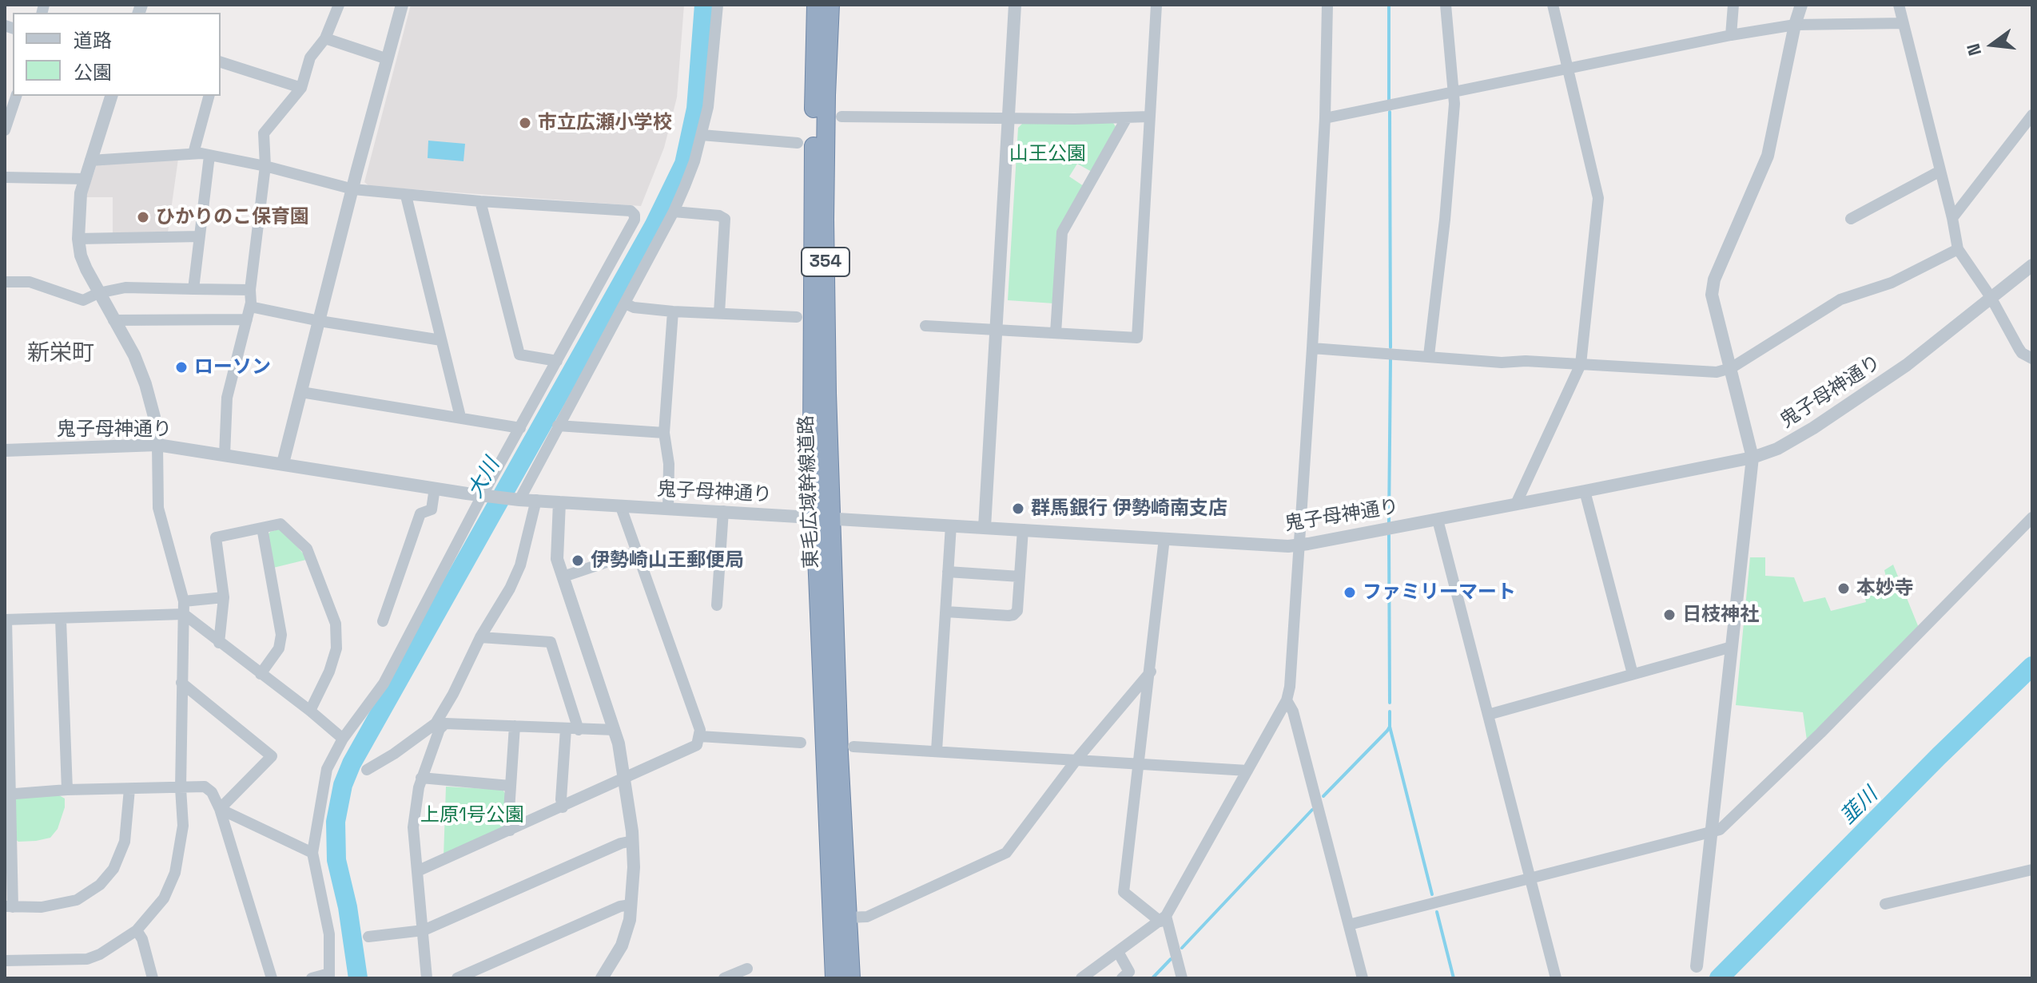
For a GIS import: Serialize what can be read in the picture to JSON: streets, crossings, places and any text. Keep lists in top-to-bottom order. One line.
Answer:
{"streets":{"highway":["354","東毛広域幹線道路"],"street":["鬼子母神通り"]},"crossings":[["鬼子母神通り","東毛広域幹線道路"]],"districts":["新栄町"],"water":["大川","韮川"],"parks":["山王公園","上原1号公園"],"places":["市立広瀬小学校","ひかりのこ保育園","ローソン","群馬銀行 伊勢崎南支店","伊勢崎山王郵便局","本妙寺","ファミリーマート","日枝神社"],"legend":["道路","公園"],"north":"left"}
